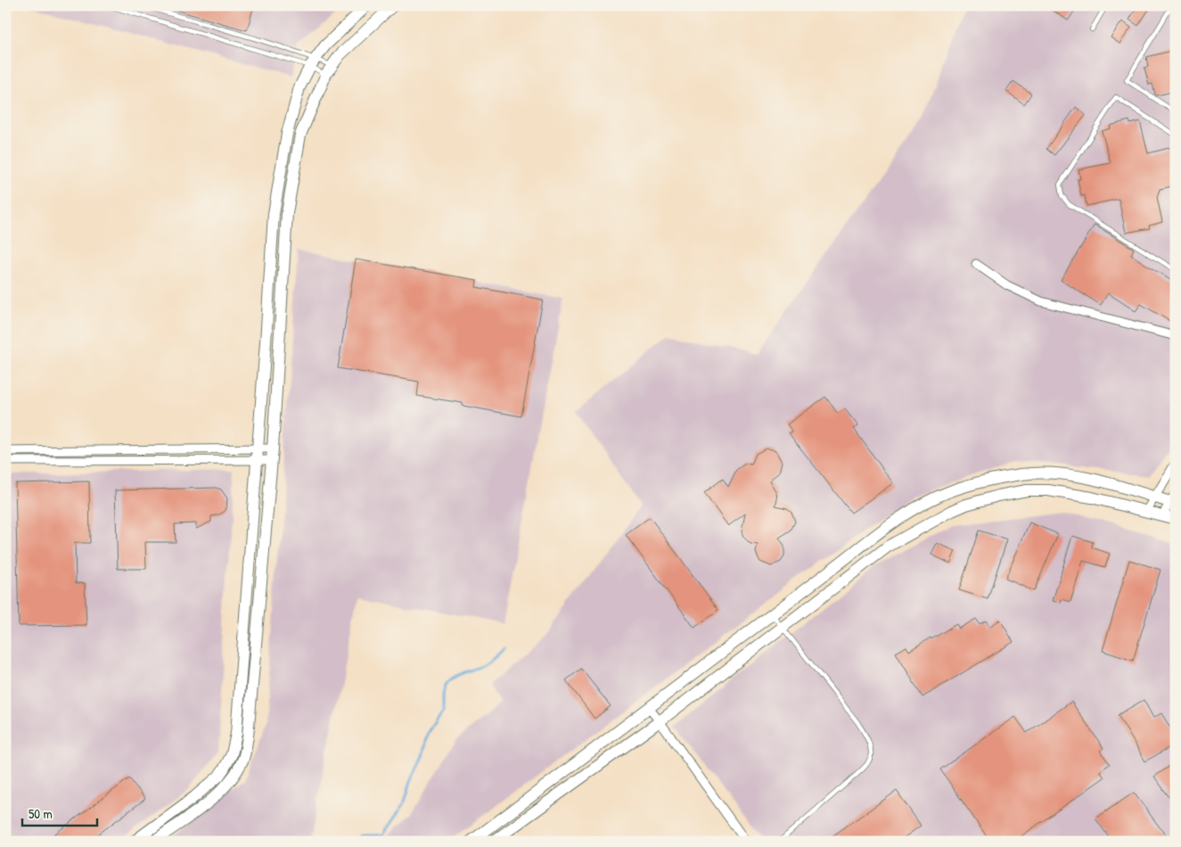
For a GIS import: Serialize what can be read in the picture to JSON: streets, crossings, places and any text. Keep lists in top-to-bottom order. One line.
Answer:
{"scale_bar":"50 m"}
